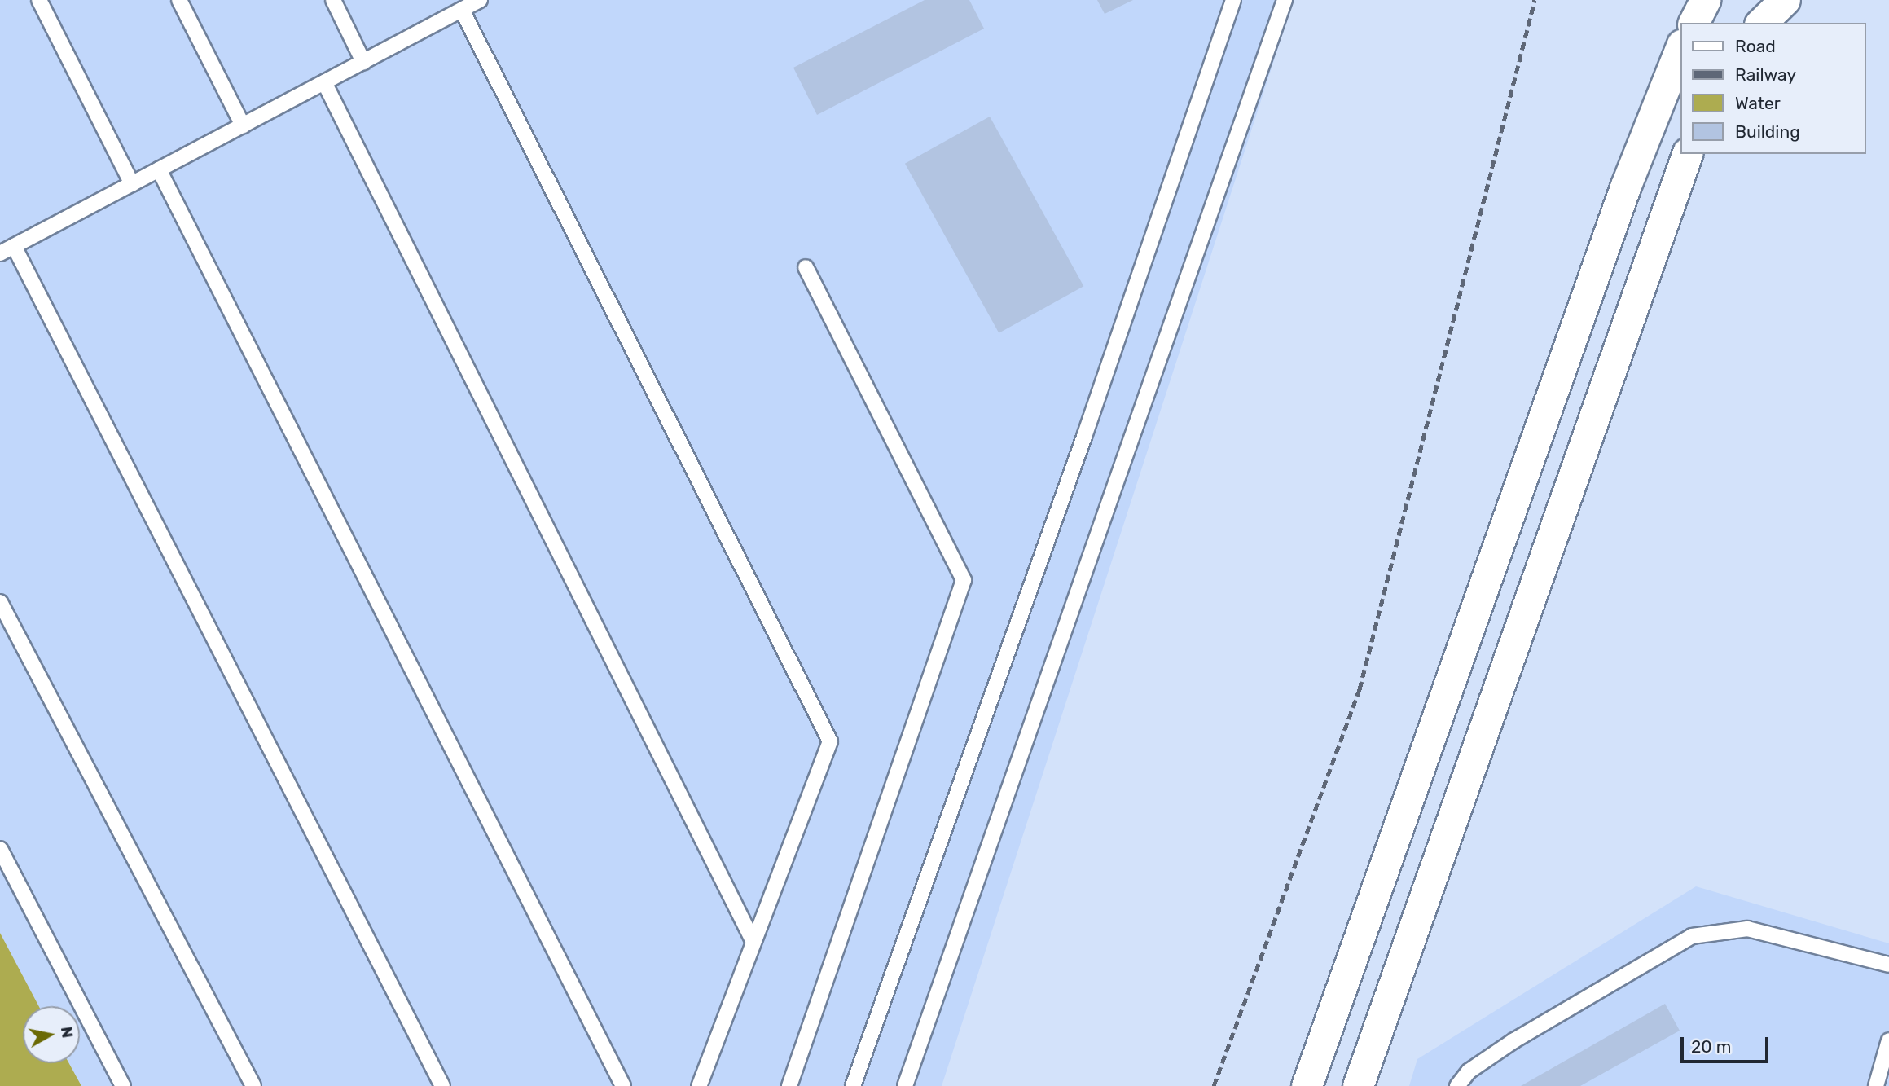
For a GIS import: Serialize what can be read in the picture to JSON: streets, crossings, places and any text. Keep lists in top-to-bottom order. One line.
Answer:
{"legend":["Road","Railway","Water","Building"],"scale_bar":"20 m","north":"right"}
